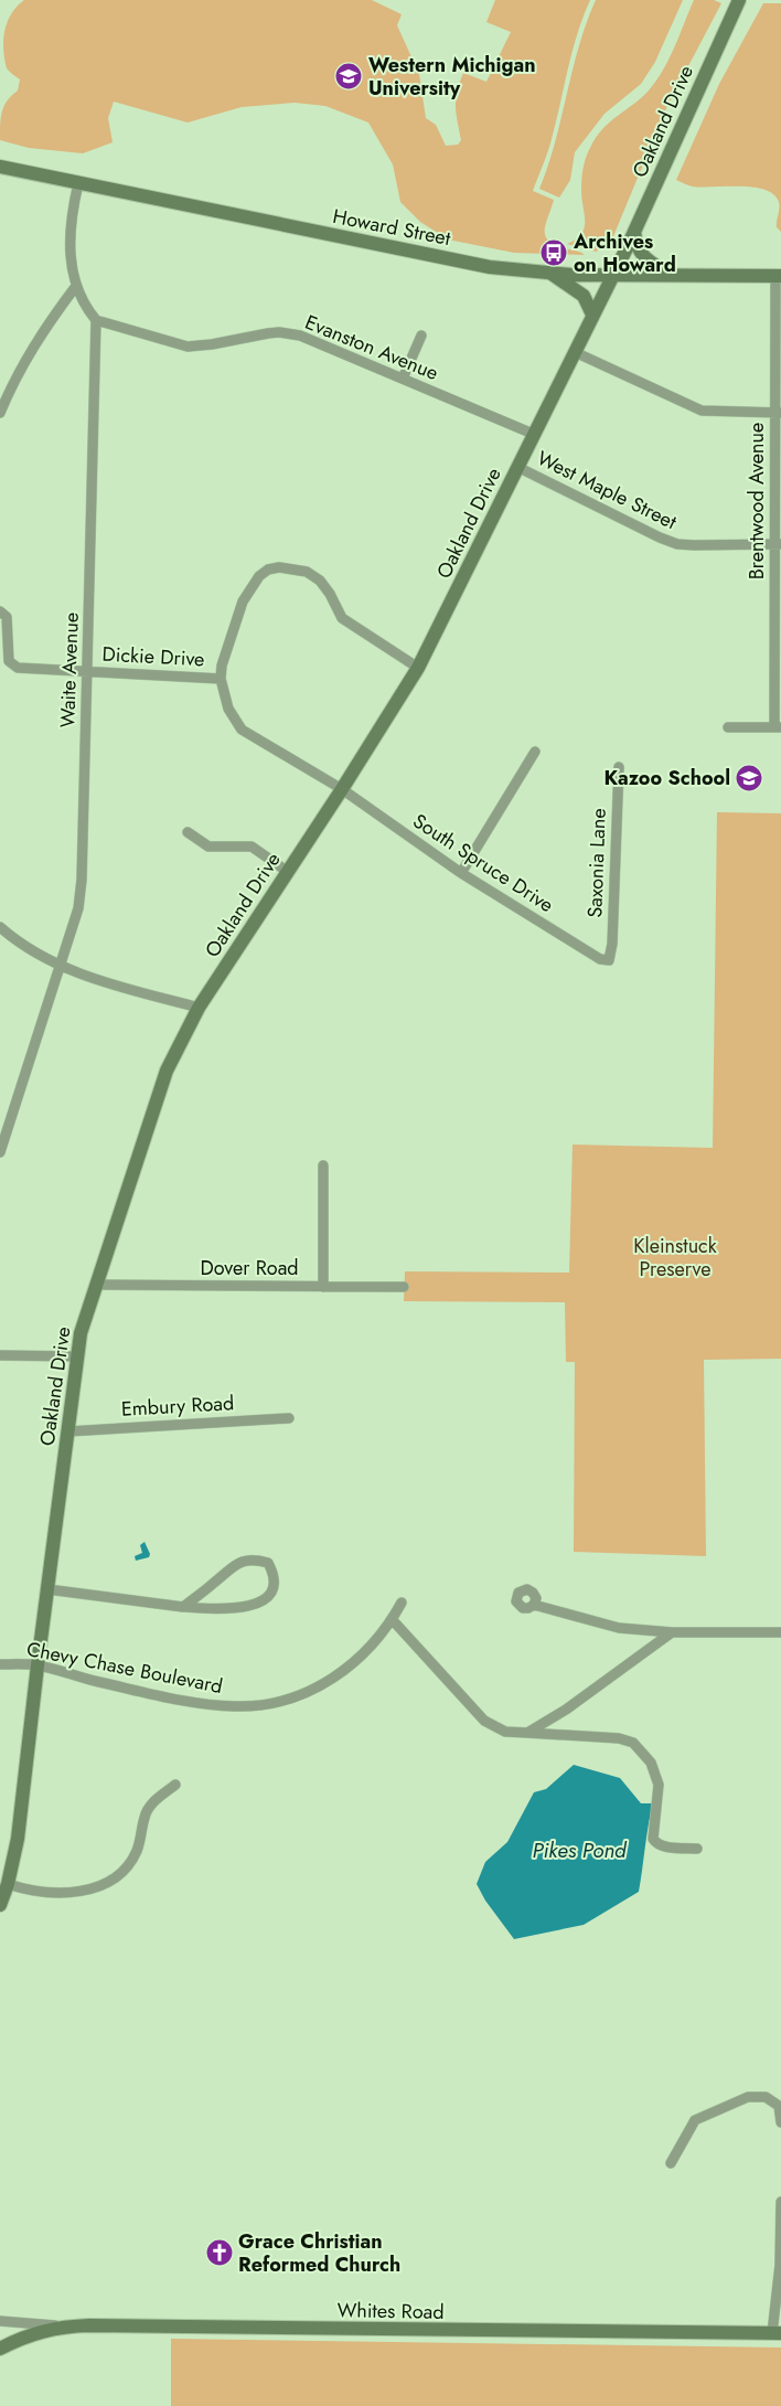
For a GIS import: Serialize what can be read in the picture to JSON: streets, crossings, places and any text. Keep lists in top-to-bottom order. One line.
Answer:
{"streets":{"main road":["Oakland Drive","Howard Street","Whites Road"],"street":["Evanston Avenue","West Maple Street","Brentwood Avenue","Dickie Drive","Waite Avenue","South Spruce Drive","Saxonia Lane","Dover Road","Embury Road","Chevy Chase Boulevard"]},"crossings":[["Oakland Drive","Howard Street"],["Oakland Drive","Evanston Avenue"],["Oakland Drive","West Maple Street"],["Oakland Drive","South Spruce Drive"],["Oakland Drive","Dover Road"],["Oakland Drive","Embury Road"],["Oakland Drive","Chevy Chase Boulevard"],["Howard Street","Brentwood Avenue"],["Evanston Avenue","Waite Avenue"],["West Maple Street","Brentwood Avenue"],["Dickie Drive","Waite Avenue"],["Dickie Drive","South Spruce Drive"],["South Spruce Drive","Saxonia Lane"]],"water":["Pikes Pond"],"parks":["Kleinstuck Preserve"],"places":{"school or university":["Western Michigan University","Kazoo School"],"bus stop":["Archives on Howard"],"church":["Grace Christian Reformed Church"]}}
